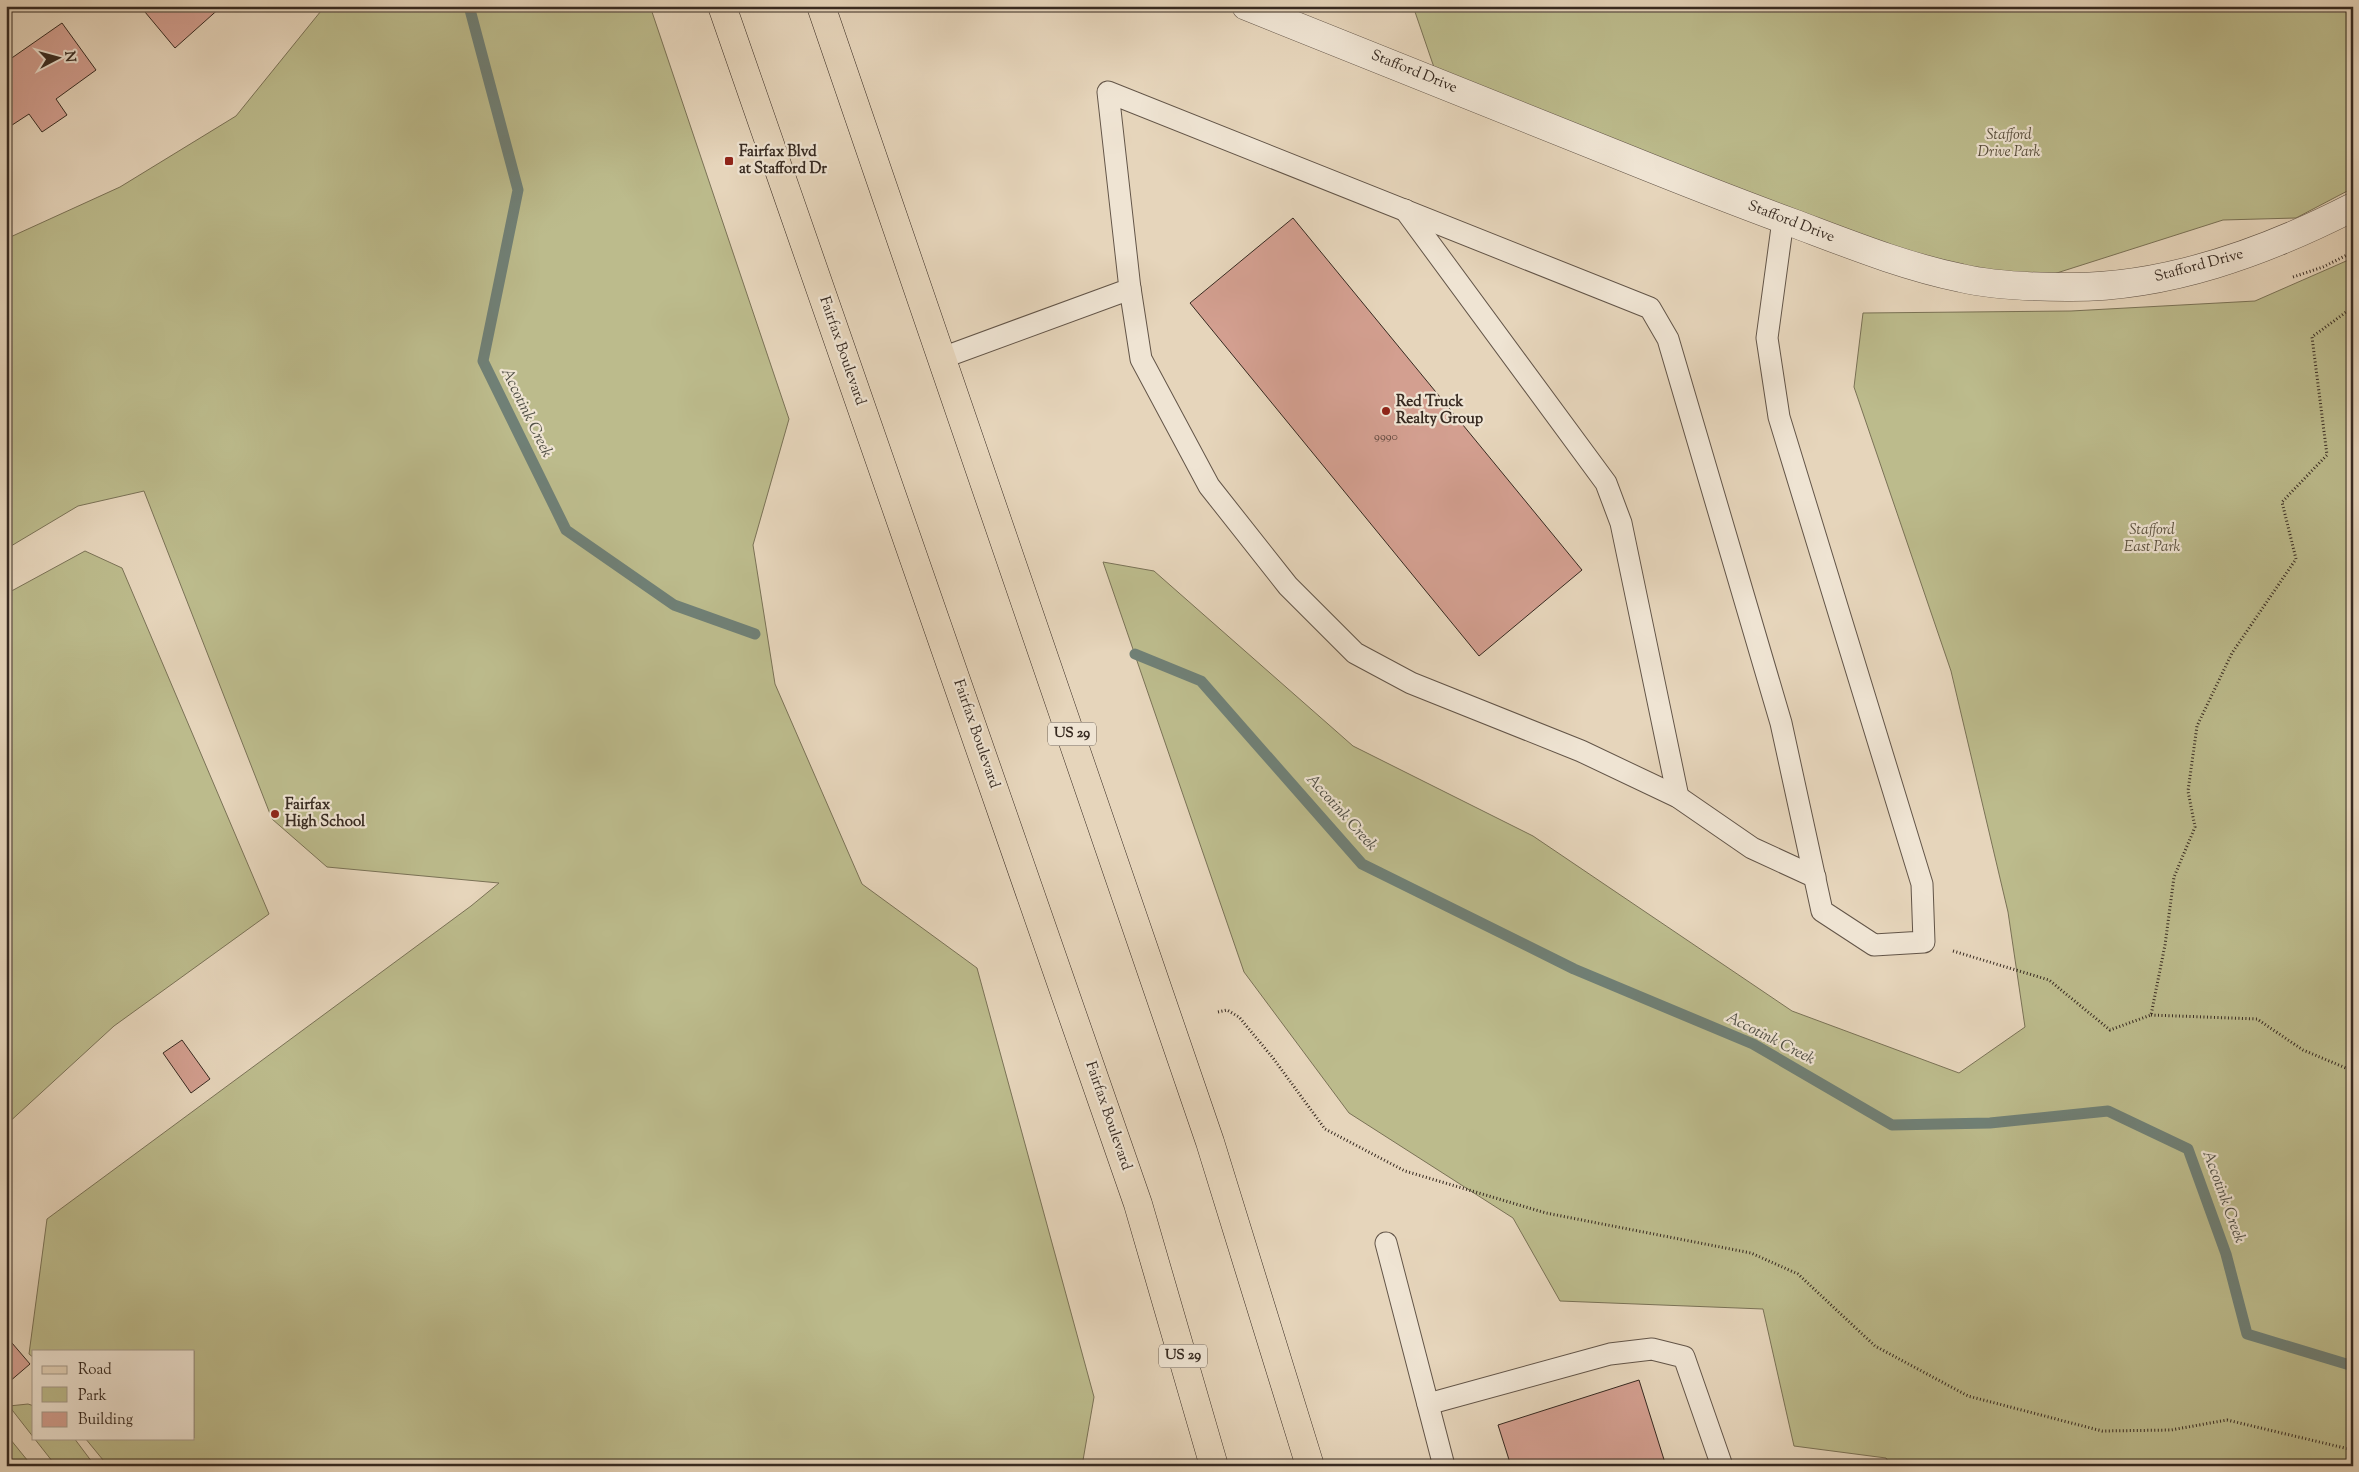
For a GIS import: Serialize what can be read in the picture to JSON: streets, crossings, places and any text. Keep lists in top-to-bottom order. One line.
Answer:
{"streets":{"main road":["Fairfax Boulevard","US 29"],"street":["Stafford Drive"]},"water":["Accotink Creek"],"parks":["Stafford Drive Park","Stafford East Park"],"places":{"transit":["Fairfax Blvd at Stafford Dr"],"other":["Red Truck Realty Group","Fairfax High School"]},"house_numbers":["9990"],"legend":["Road","Park","Building"],"north":"right"}
